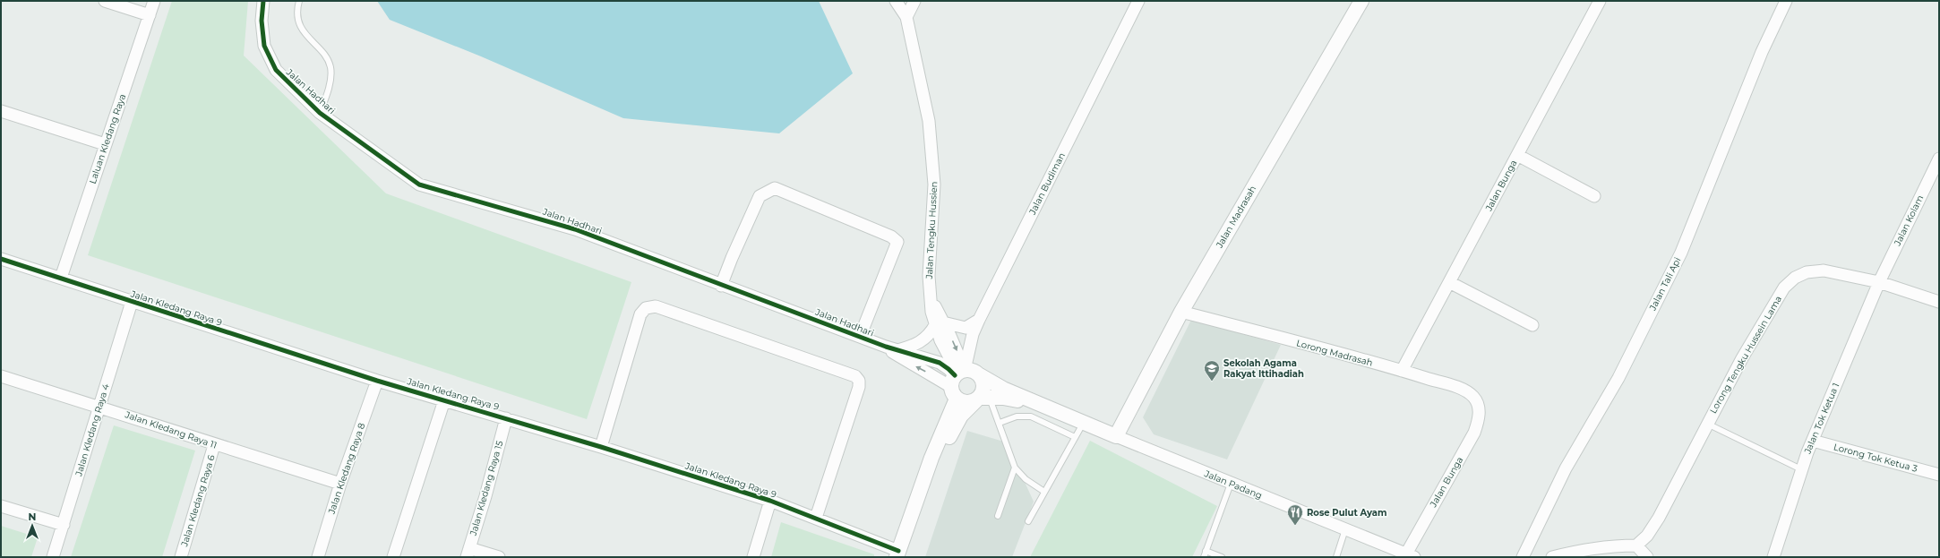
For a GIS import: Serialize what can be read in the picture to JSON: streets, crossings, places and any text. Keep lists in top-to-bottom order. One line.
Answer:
{"streets":{"street":["Jalan Hadhari","Laluan Kledang Raya","Jalan Budiman","Jalan Bunga","Jalan Madrasah","Jalan Kolam","Jalan Tengku Hussien","Jalan Tali Api","Jalan Kledang Raya 9","Lorong Madrasah","Lorong Tengku Hussein Lama","Jalan Tok Ketua 1","Jalan Kledang Raya 4","Jalan Kledang Raya 11","Lorong Tok Ketua 3","Jalan Kledang Raya 8","Jalan Padang","Jalan Kledang Raya 15","Jalan Kledang Raya 6"]},"crossings":[["Jalan Hadhari","Jalan Budiman"],["Jalan Hadhari","Jalan Padang"],["Laluan Kledang Raya","Jalan Kledang Raya 9"],["Jalan Budiman","Jalan Padang"],["Jalan Bunga","Lorong Madrasah"],["Jalan Bunga","Jalan Padang"],["Jalan Madrasah","Lorong Madrasah"],["Jalan Madrasah","Jalan Padang"],["Jalan Kolam","Lorong Tengku Hussein Lama"],["Jalan Kolam","Jalan Tok Ketua 1"],["Jalan Kledang Raya 9","Jalan Kledang Raya 4"],["Jalan Kledang Raya 9","Jalan Kledang Raya 8"],["Jalan Kledang Raya 9","Jalan Kledang Raya 15"],["Lorong Tengku Hussein Lama","Jalan Tok Ketua 1"],["Jalan Tok Ketua 1","Lorong Tok Ketua 3"],["Jalan Kledang Raya 4","Jalan Kledang Raya 11"],["Jalan Kledang Raya 11","Jalan Kledang Raya 8"],["Jalan Kledang Raya 11","Jalan Kledang Raya 6"]],"places":{"school or university":["Sekolah Agama Rakyat Ittihadiah"],"restaurant":["Rose Pulut Ayam"]},"north":"top"}
